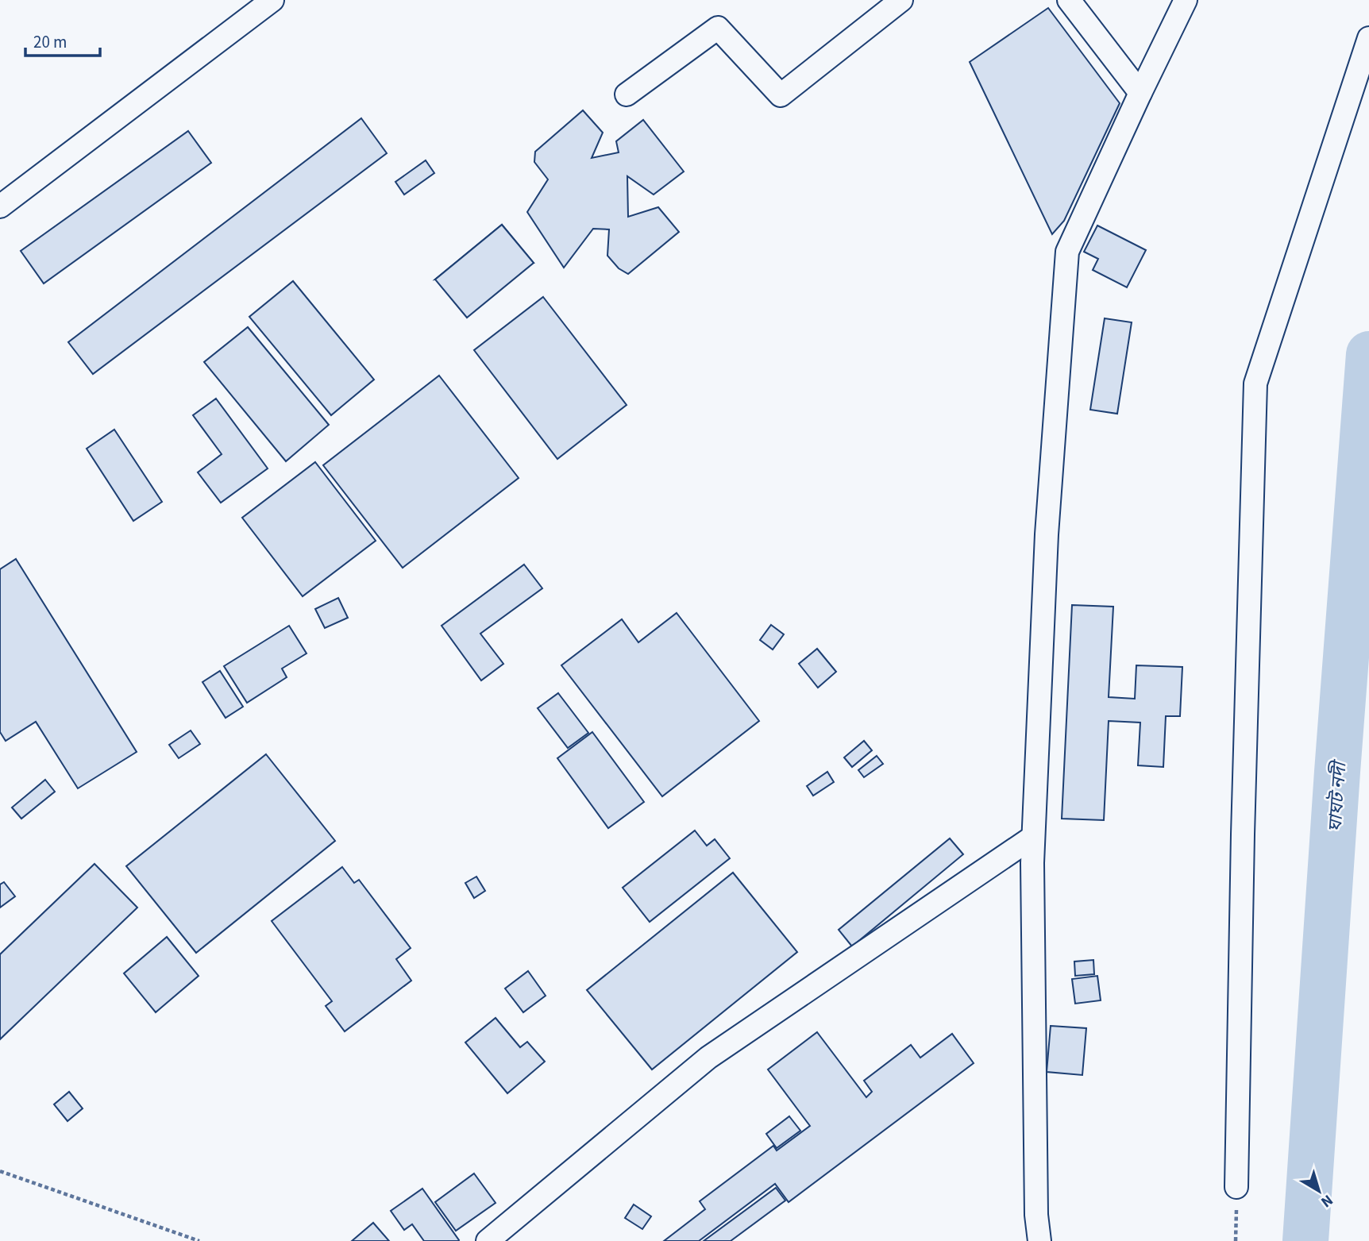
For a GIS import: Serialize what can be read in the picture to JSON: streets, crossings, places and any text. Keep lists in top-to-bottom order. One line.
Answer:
{"water":["ঘাঘট নদী"],"scale_bar":"20 m","north":"bottom right"}
